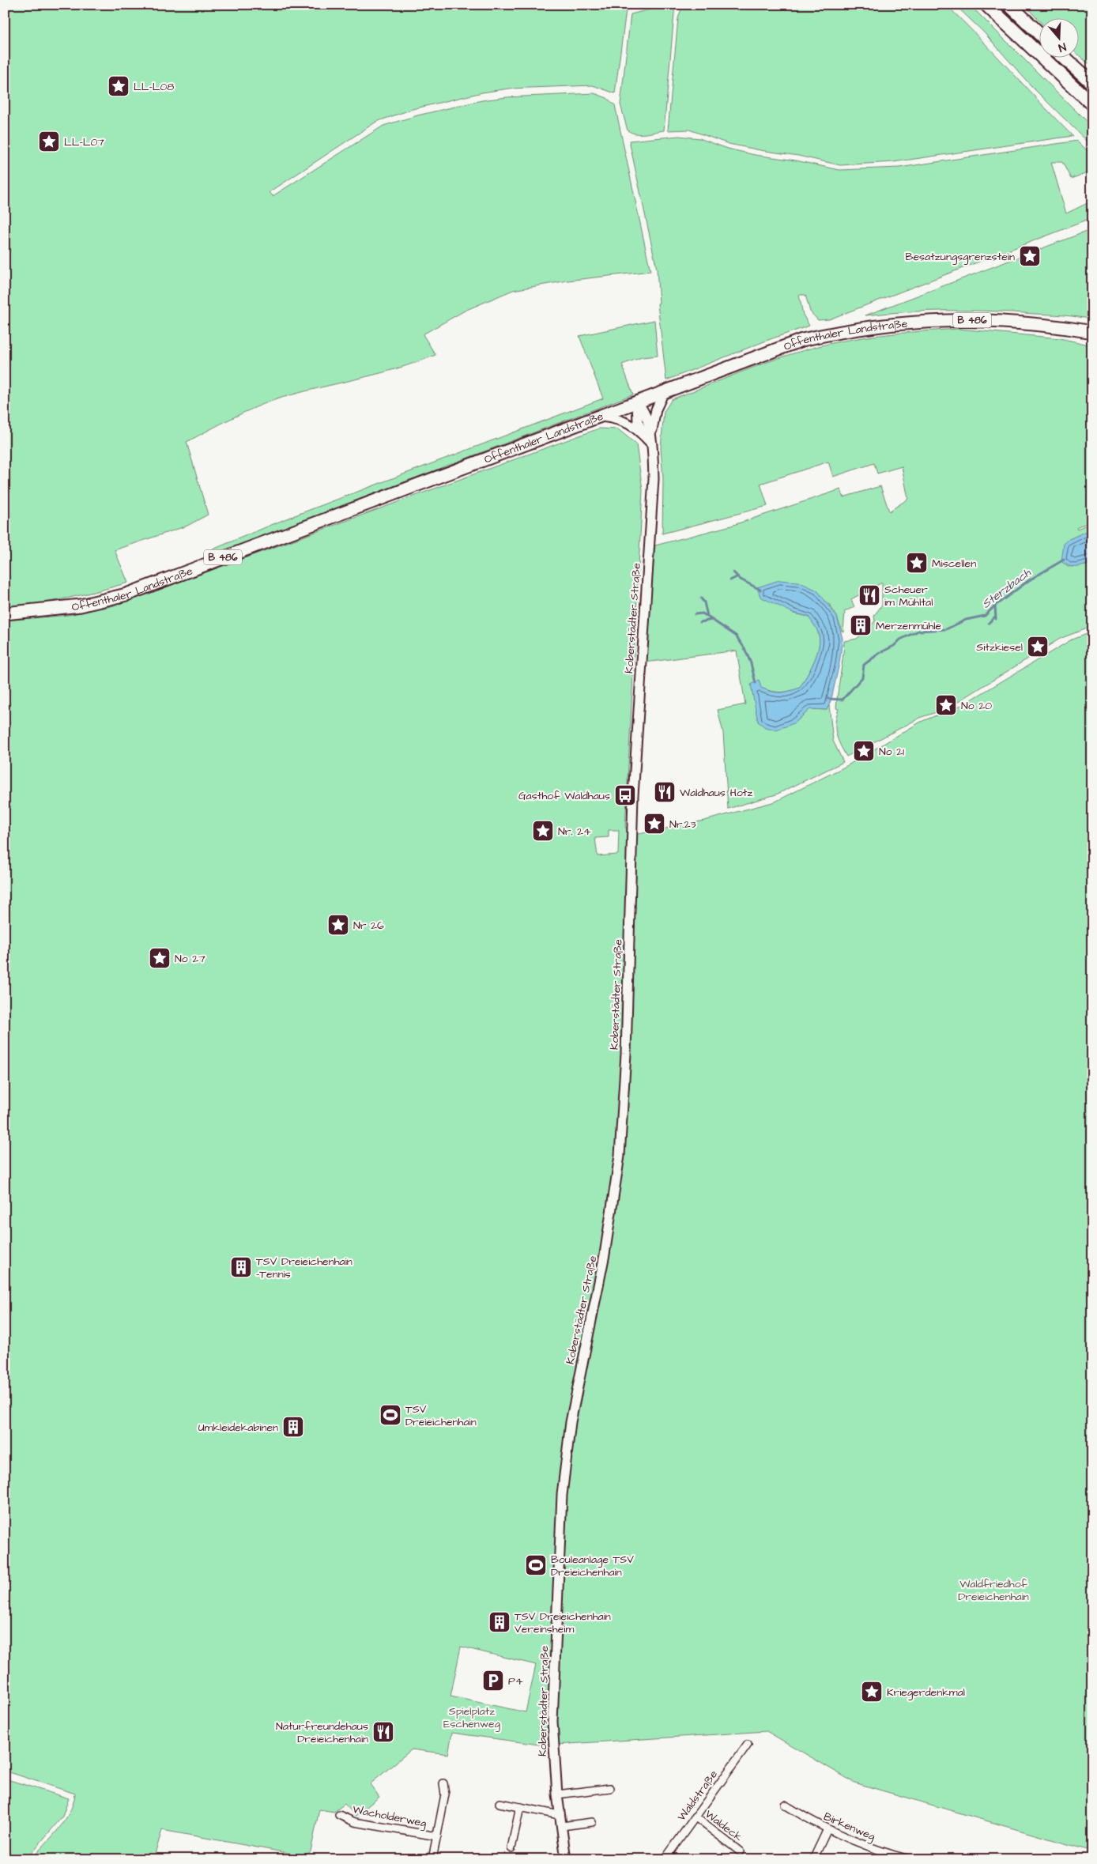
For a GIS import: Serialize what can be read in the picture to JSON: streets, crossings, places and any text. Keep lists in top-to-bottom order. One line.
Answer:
{"streets":{"main road":["B 486","Offenthaler Landstraße"],"street":["Koberstädter Straße","Waldstraße","Wacholderweg","Waldeck","Birkenweg"]},"crossings":[["Waldstraße","Waldeck"]],"water":["Sterzbach"],"parks":["Waldfriedhof Dreieichenhain","Spielplatz Eschenweg"],"places":{"place":["LL-L08","LL-L07","Besatzungsgrenzstein","Miscellen","Sitzkiesel","No 20","No 21","Nr.23","Nr. 24","Nr 26","No 27","Kriegerdenkmal"],"restaurant":["Scheuer im Mühltal","Waldhaus Hotz","Naturfreundehaus Dreieichenhain"],"building":["Merzenmühle","TSV Dreieichenhain -Tennis","Umkleidekabinen","TSV Dreieichenhain Vereinsheim"],"bus stop":["Gasthof Waldhaus"],"sports":["TSV Dreieichenhain","Bouleanlage TSV Dreieichenhain"],"parking":["P4"]},"north":"bottom"}
